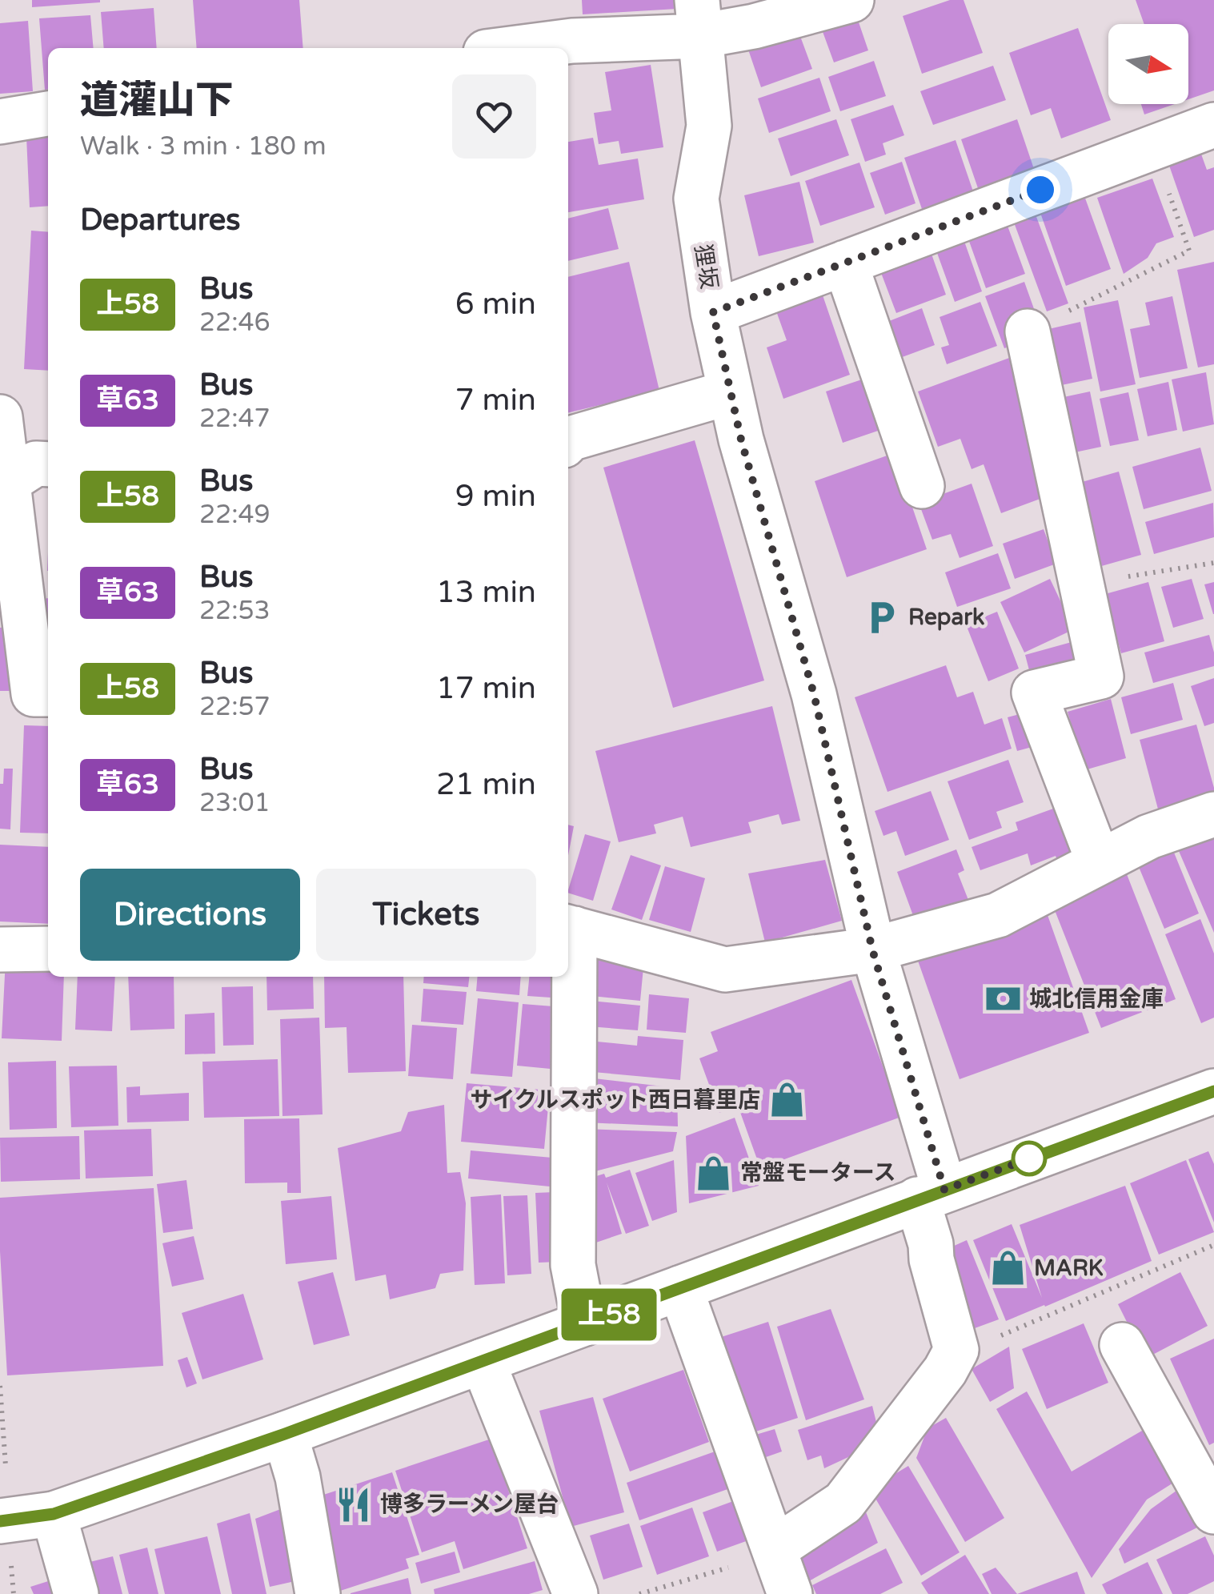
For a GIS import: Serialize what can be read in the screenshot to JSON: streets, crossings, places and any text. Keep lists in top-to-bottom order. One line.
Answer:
{"streets":{"street":["狸坂"]},"places":{"parking":["Repark"],"bank":["城北信用金庫"],"shop":["サイクルスポット西日暮里店","常盤モータース","MARK"],"restaurant":["博多ラーメン屋台"]},"lines":["bus line 上58"],"north":"right","page":{"on_map":"上58","heading":[["道灌山下","Walk · 3 min · 180 m"],"Departures"],"list":[{"mark":"上58","name":"Bus","note":"22:46","value":"6 min"},{"mark":"草63","name":"Bus","note":"22:47","value":"7 min"},{"mark":"上58","name":"Bus","note":"22:49","value":"9 min"},{"mark":"草63","name":"Bus","note":"22:53","value":"13 min"},{"mark":"上58","name":"Bus","note":"22:57","value":"17 min"},{"mark":"草63","name":"Bus","note":"23:01","value":"21 min"}],"buttons":["Directions","Tickets"]}}
